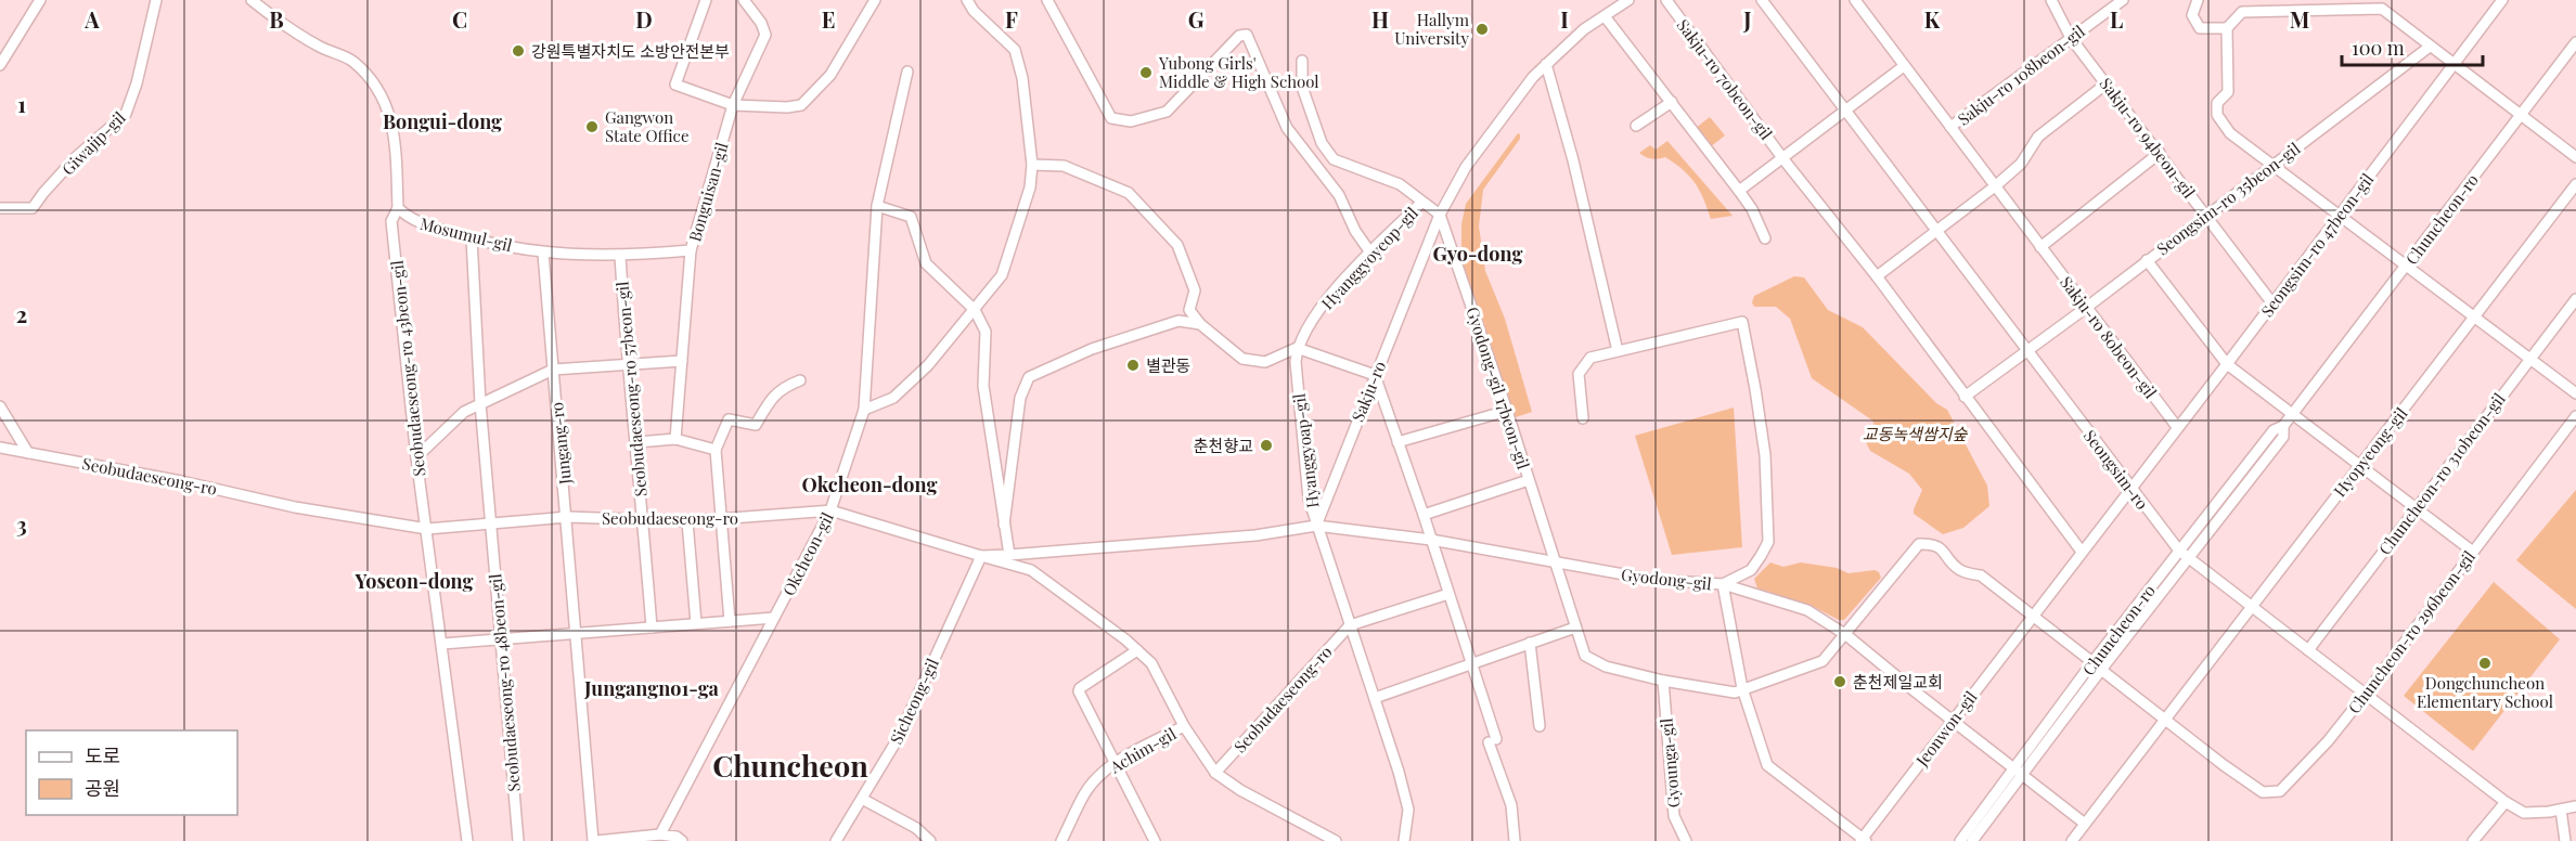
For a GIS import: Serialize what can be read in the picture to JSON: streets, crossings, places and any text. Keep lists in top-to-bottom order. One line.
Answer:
{"streets":{"street":["Sakju-ro 108beon-gil","Sakju-ro 70beon-gil","Sakju-ro 94beon-gil","Giwajip-gil","Bonguisan-gil","Seongsim-ro 35beon-gil","Chuncheon-ro","Mosumul-gil","Seongsim-ro 47beon-gil","Hyanggyoyeop-gil","Sakju-ro 80beon-gil","Seobudaeseong-ro 43beon-gil","Gyodong-gil 17beon-gil","Seobudaeseong-ro 57beon-gil","Sakju-ro","Jungang-ro","Hyanggyoap-gil","Hyopyeong-gil","Seongsim-ro","Chuncheon-ro 310beon-gil","Seobudaeseong-ro","Okcheon-gil","Gyodong-gil","Chuncheon-ro 296beon-gil","Seobudaeseong-ro 48beon-gil","Sicheong-gil","Jeonwon-gil","Achim-gil","Gyounga-gil"]},"crossings":[["Sakju-ro 108beon-gil","Sakju-ro 94beon-gil"],["Sakju-ro 108beon-gil","Sakju-ro 80beon-gil"],["Sakju-ro 70beon-gil","Jeonwon-gil"],["Sakju-ro 94beon-gil","Seongsim-ro 35beon-gil"],["Sakju-ro 94beon-gil","Seongsim-ro 47beon-gil"],["Bonguisan-gil","Mosumul-gil"],["Bonguisan-gil","Seobudaeseong-ro 57beon-gil"],["Bonguisan-gil","Jungang-ro"],["Seongsim-ro 35beon-gil","Sakju-ro 80beon-gil"],["Seongsim-ro 35beon-gil","Seongsim-ro"],["Chuncheon-ro","Seongsim-ro"],["Mosumul-gil","Seobudaeseong-ro 43beon-gil"],["Mosumul-gil","Jungang-ro"],["Mosumul-gil","Seobudaeseong-ro 48beon-gil"],["Seongsim-ro 47beon-gil","Sakju-ro 80beon-gil"],["Seongsim-ro 47beon-gil","Seongsim-ro"],["Seongsim-ro 47beon-gil","Jeonwon-gil"],["Hyanggyoyeop-gil","Hyanggyoap-gil"],["Seobudaeseong-ro 43beon-gil","Seobudaeseong-ro"],["Gyodong-gil 17beon-gil","Sakju-ro"],["Gyodong-gil 17beon-gil","Gyodong-gil"],["Gyodong-gil 17beon-gil","Gyounga-gil"],["Seobudaeseong-ro 57beon-gil","Seobudaeseong-ro"],["Sakju-ro","Hyanggyoap-gil"],["Sakju-ro","Gyodong-gil"],["Jungang-ro","Seobudaeseong-ro"],["Hyanggyoap-gil","Seobudaeseong-ro"],["Hyanggyoap-gil","Gyodong-gil"],["Hyopyeong-gil","Seongsim-ro"],["Hyopyeong-gil","Chuncheon-ro 296beon-gil"],["Seongsim-ro","Chuncheon-ro 310beon-gil"],["Seongsim-ro","Chuncheon-ro 296beon-gil"],["Seongsim-ro","Jeonwon-gil"],["Seobudaeseong-ro","Okcheon-gil"],["Seobudaeseong-ro","Seobudaeseong-ro 48beon-gil"],["Seobudaeseong-ro","Sicheong-gil"],["Seobudaeseong-ro","Achim-gil"]],"districts":["Bongui-dong","Gyo-dong","Okcheon-dong","Yoseon-dong","Jungangno1-ga","Chuncheon"],"parks":["교동녹색쌈지숲"],"places":["Hallym University","강원특별자치도 소방안전본부","Yubong Girls' Middle & High School","Gangwon State Office","별관동","춘천향교","Dongchuncheon Elementary School","춘천제일교회"],"legend":["도로","공원"],"scale_bar":"100 m","grid":{"columns":["A","B","C","D","E","F","G","H","I","J","K","L","M"],"rows":["1","2","3"]}}
